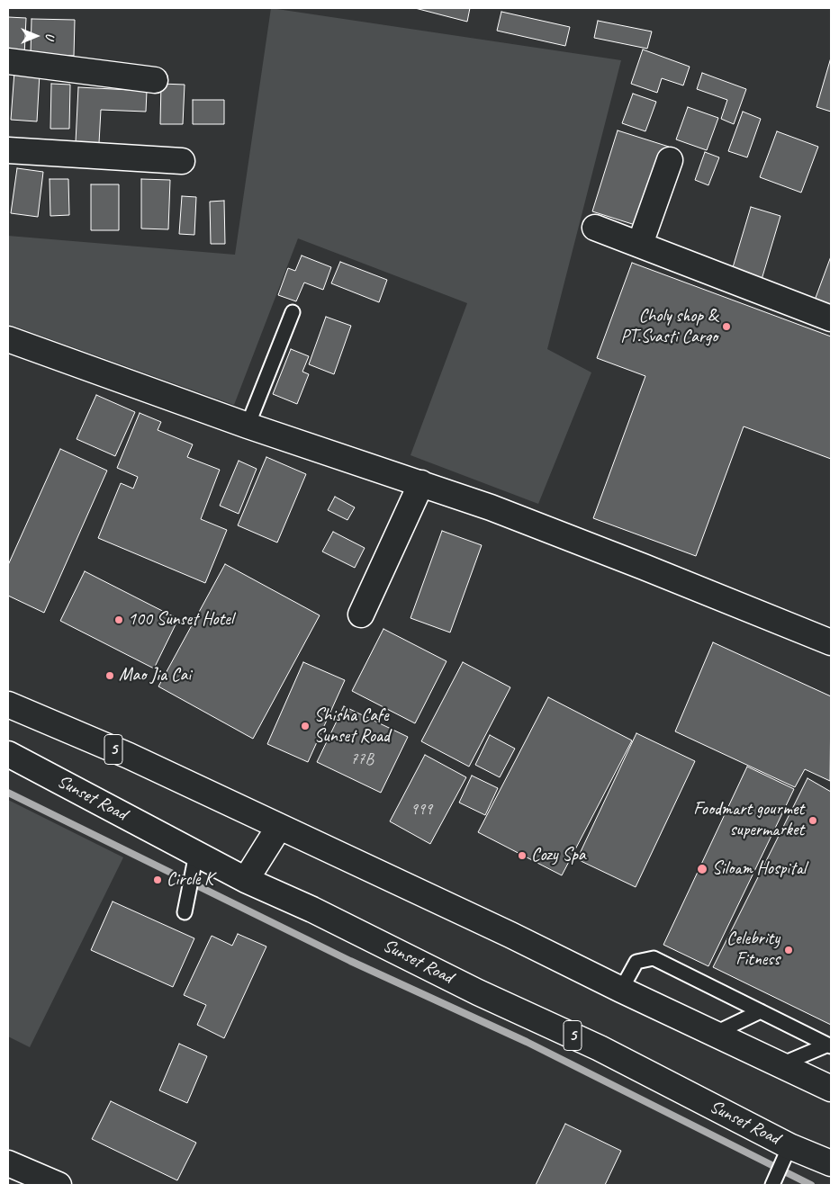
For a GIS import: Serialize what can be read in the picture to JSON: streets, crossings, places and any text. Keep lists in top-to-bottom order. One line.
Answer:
{"streets":{"main road":["5","Sunset Road"]},"places":["Choly shop & PT.Svasti Cargo","100 Sunset Hotel","Mao Jia Cai","Shisha Cafe Sunset Road","Foodmart gourmet supermarket","Cozy Spa","Siloam Hospital","Circle K","Celebrity Fitness"],"house_numbers":["77B","999"],"north":"right"}
